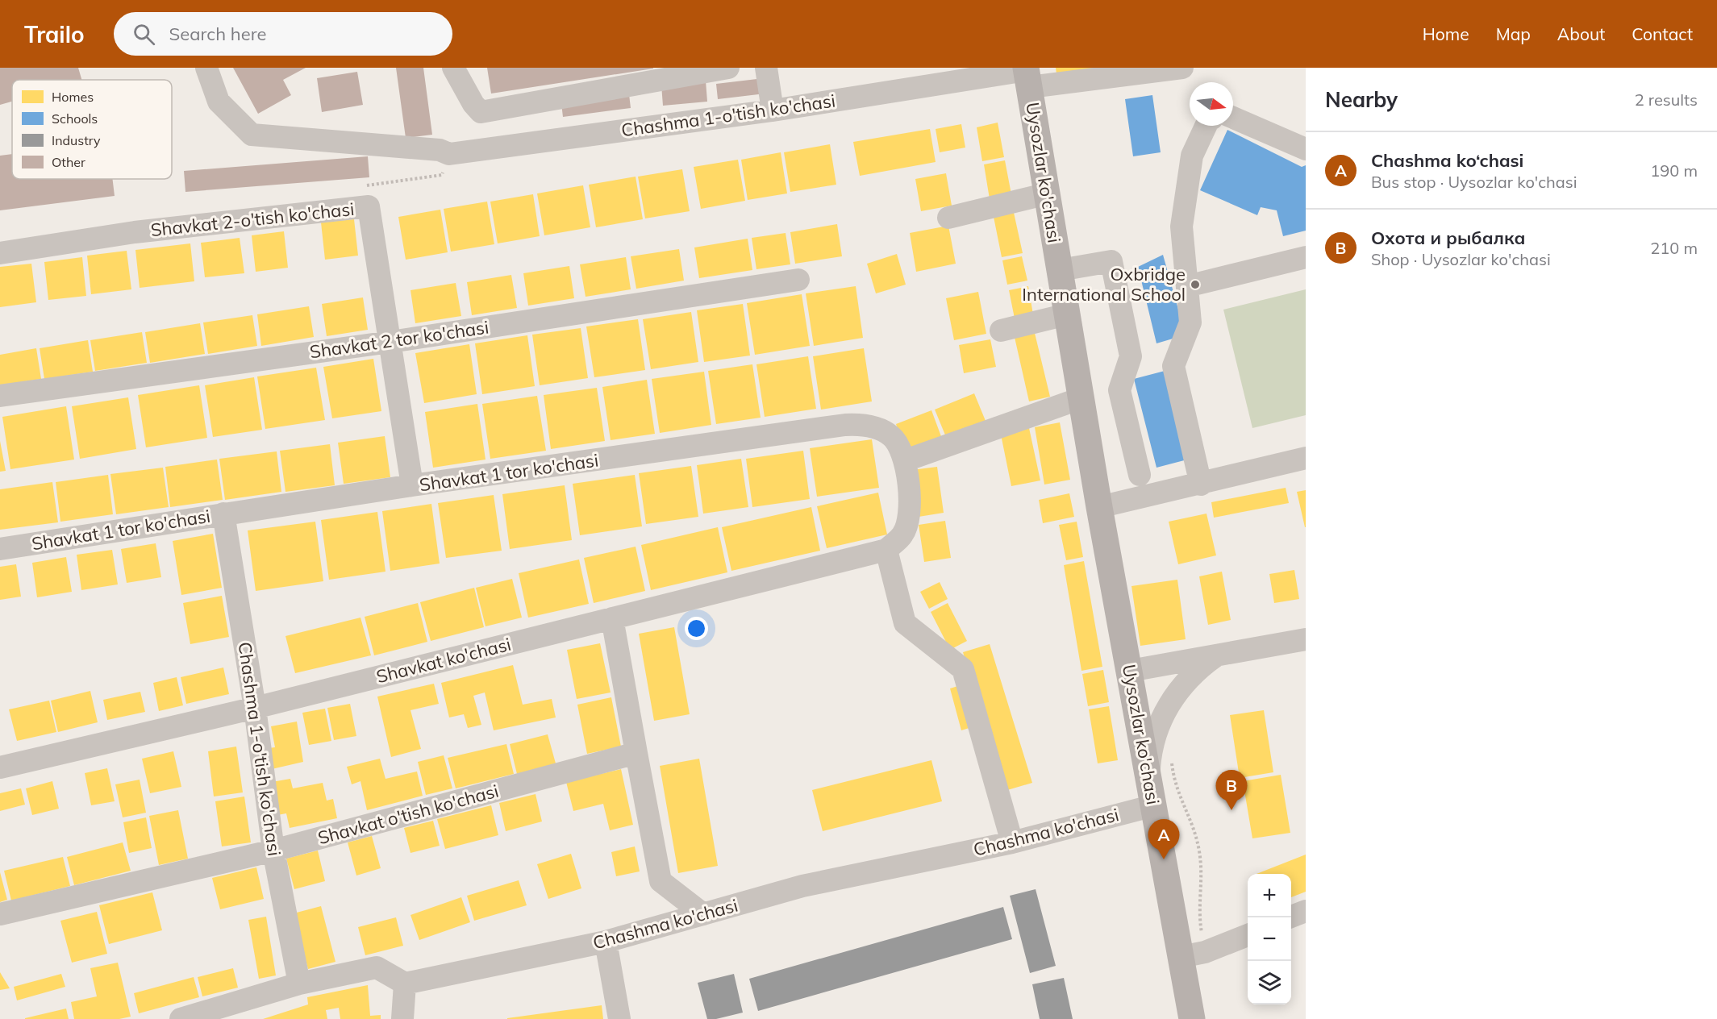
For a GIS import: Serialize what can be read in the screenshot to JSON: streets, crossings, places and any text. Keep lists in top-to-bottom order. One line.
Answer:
{"streets":{"main road":["Uysozlar ko'chasi"],"street":["Chashma 1-o'tish ko'chasi","Shavkat 2-o'tish ko'chasi","Shavkat 2 tor ko'chasi","Shavkat 1 tor ko'chasi","Shavkat ko'chasi","Shavkat o'tish ko'chasi","Chashma ko'chasi"]},"crossings":[["Chashma 1-o'tish ko'chasi","Uysozlar ko'chasi"],["Chashma 1-o'tish ko'chasi","Shavkat 1 tor ko'chasi"],["Chashma 1-o'tish ko'chasi","Shavkat ko'chasi"],["Chashma 1-o'tish ko'chasi","Shavkat o'tish ko'chasi"],["Uysozlar ko'chasi","Chashma ko'chasi"],["Shavkat 2-o'tish ko'chasi","Shavkat 2 tor ko'chasi"],["Shavkat 2-o'tish ko'chasi","Shavkat 1 tor ko'chasi"],["Shavkat 1 tor ko'chasi","Shavkat ko'chasi"]],"places":["Oxbridge International School"],"legend":["Homes","Schools","Industry","Other"],"north":"right","page":{"header":"Trailo","search":"Search here","nav":["Home","Map","About","Contact"],"heading":["Nearby","2 results"],"list":[{"mark":"A","name":"Chashma ko‘chasi","note":"Bus stop · Uysozlar ko'chasi","value":"190 m"},{"mark":"B","name":"Охота и рыбалка","note":"Shop · Uysozlar ko'chasi","value":"210 m"}],"pins":["B","A"],"map_buttons":["+","−"]}}
